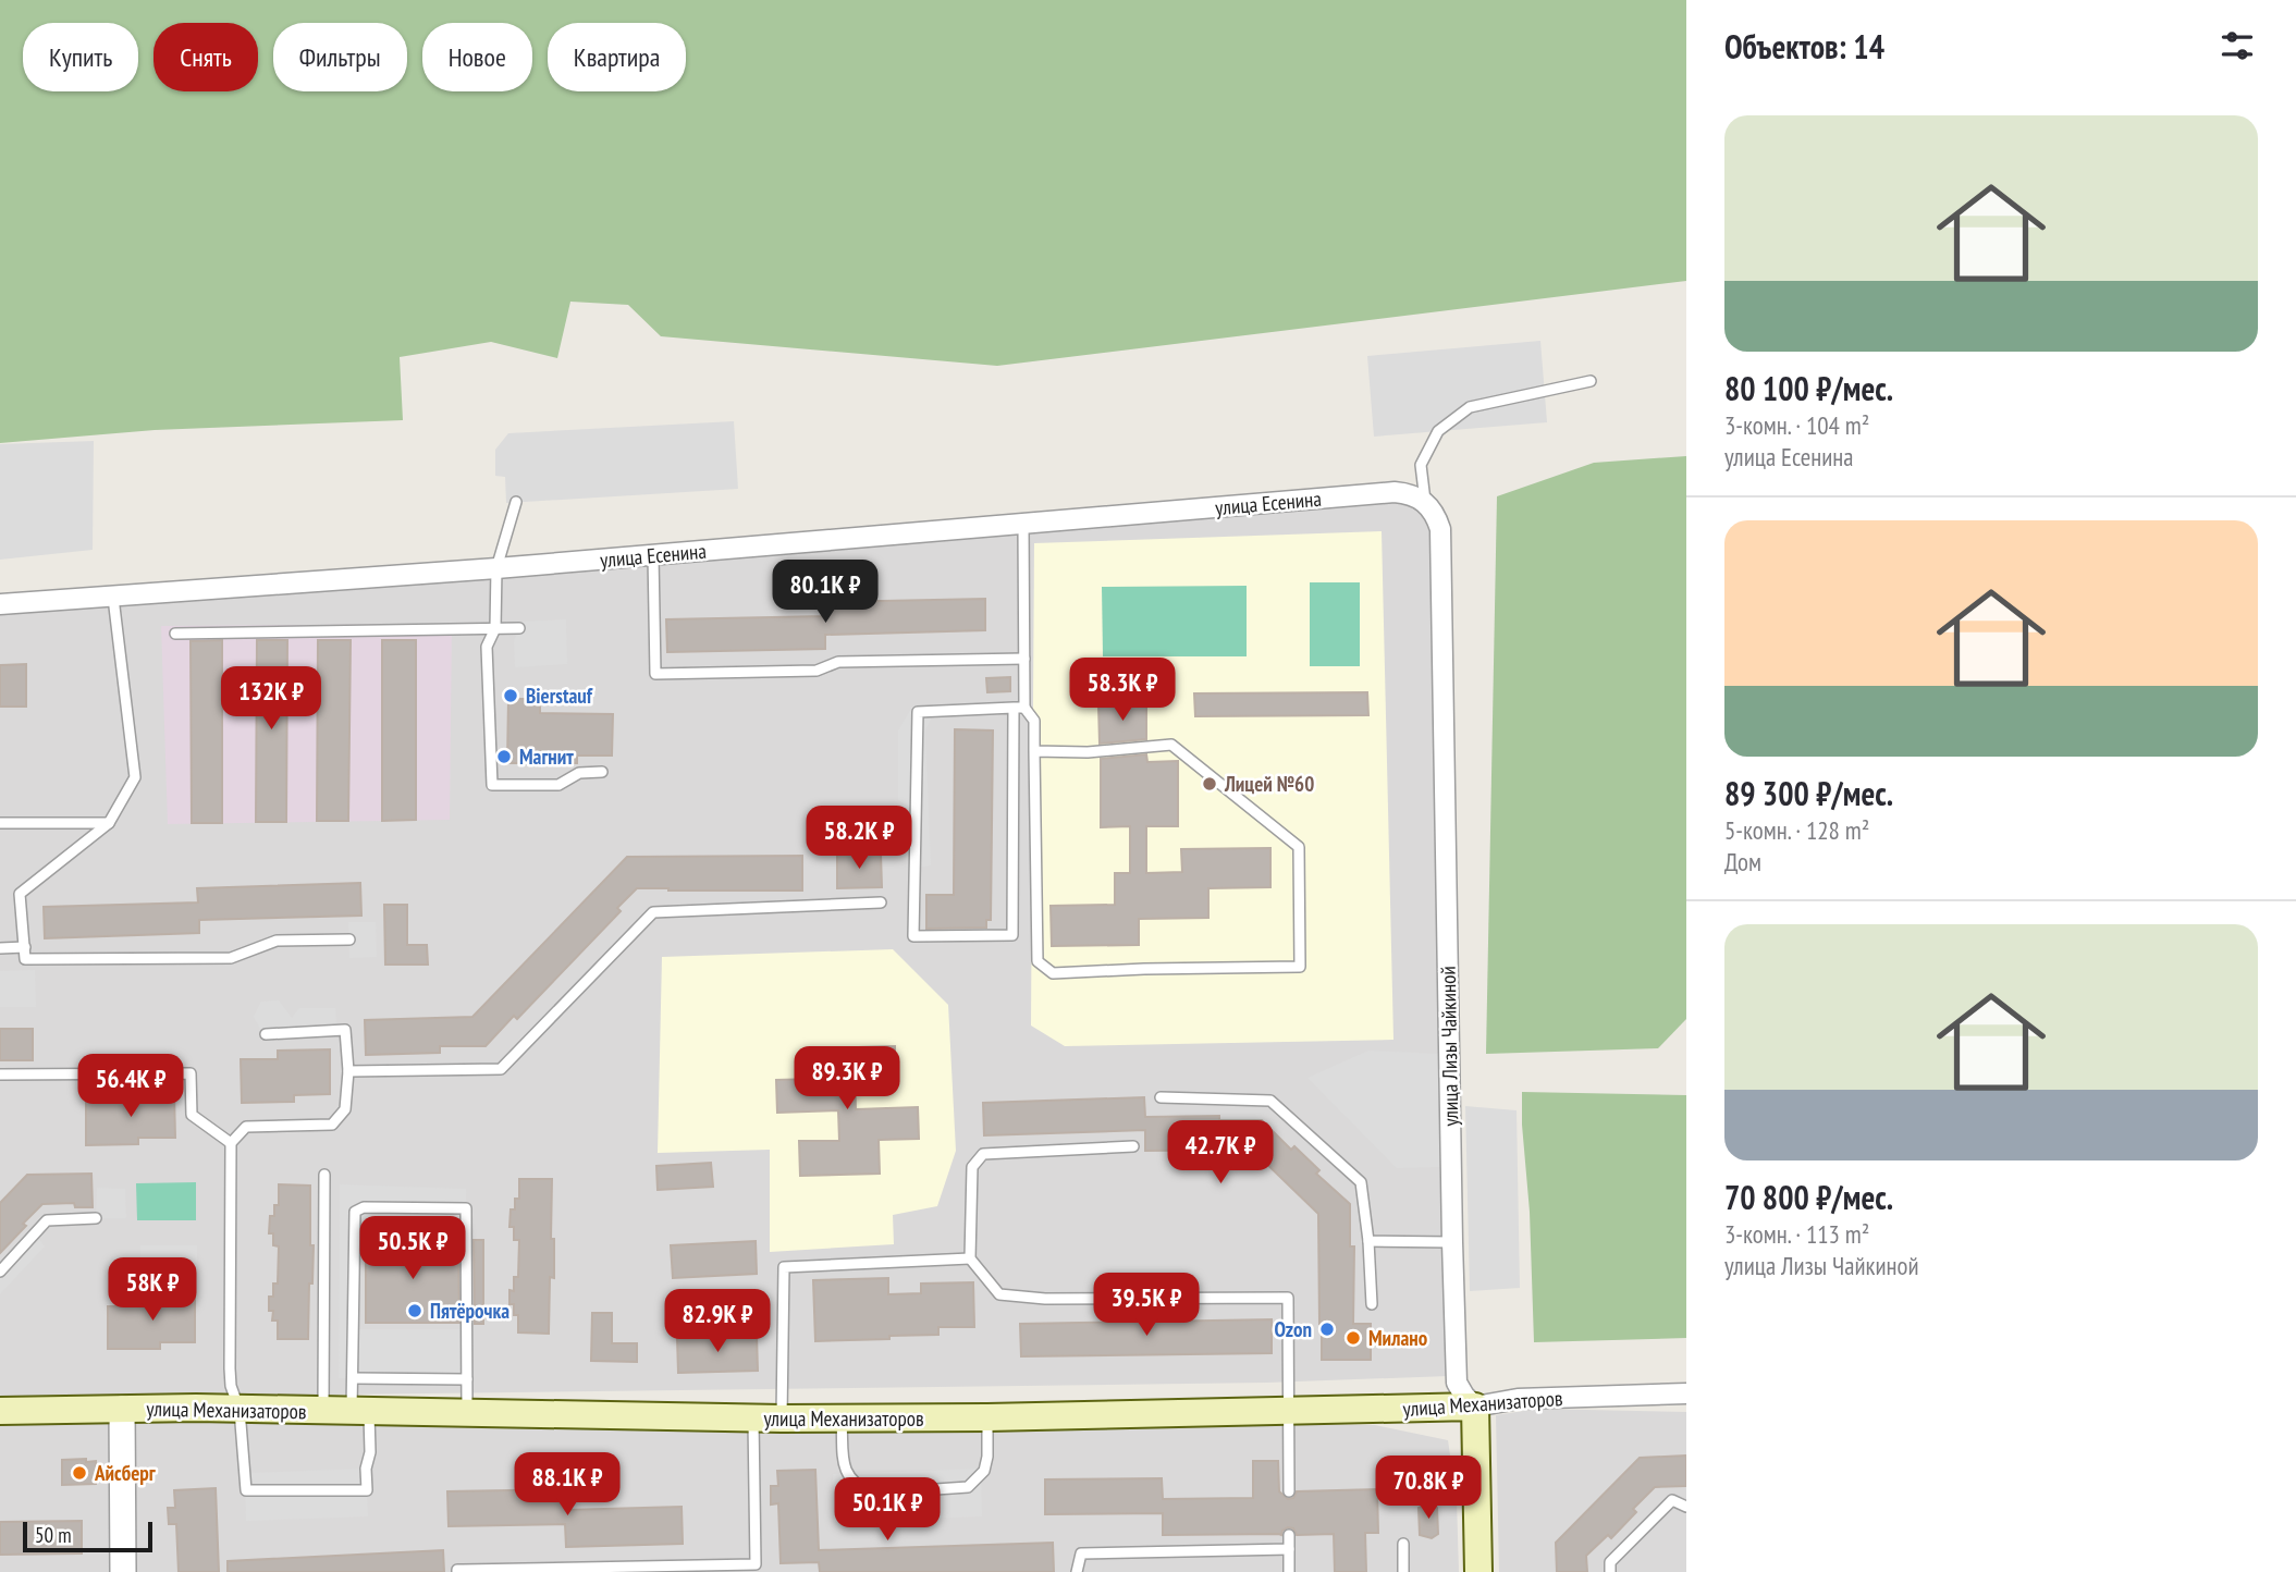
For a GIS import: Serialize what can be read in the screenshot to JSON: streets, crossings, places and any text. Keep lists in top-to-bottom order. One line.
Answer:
{"streets":{"main road":["улица Лизы Чайкиной","улица Механизаторов"],"street":["улица Есенина"]},"crossings":[["улица Есенина","улица Лизы Чайкиной"],["улица Лизы Чайкиной","улица Механизаторов"]],"places":["Bierstauf","Магнит","Лицей №60","Пятёрочка","Ozon","Милано","Айсберг"],"scale_bar":"50 m","page":{"heading":"Объектов: 14","chip":["Купить","Снять","Фильтры","Новое","Квартира"],"list":[{"name":"80 100 ₽/мес.","note":"3-комн. · 104 m² · улица Есенина"},{"name":"89 300 ₽/мес.","note":"5-комн. · 128 m² · Дом"},{"name":"70 800 ₽/мес.","note":"3-комн. · 113 m² · улица Лизы Чайкиной"}],"price":["80.1K ₽","58.3K ₽","132K ₽","58.2K ₽","89.3K ₽","56.4K ₽","42.7K ₽","50.5K ₽","58K ₽","39.5K ₽","82.9K ₽","88.1K ₽","70.8K ₽","50.1K ₽"],"scale":"50 m"}}
